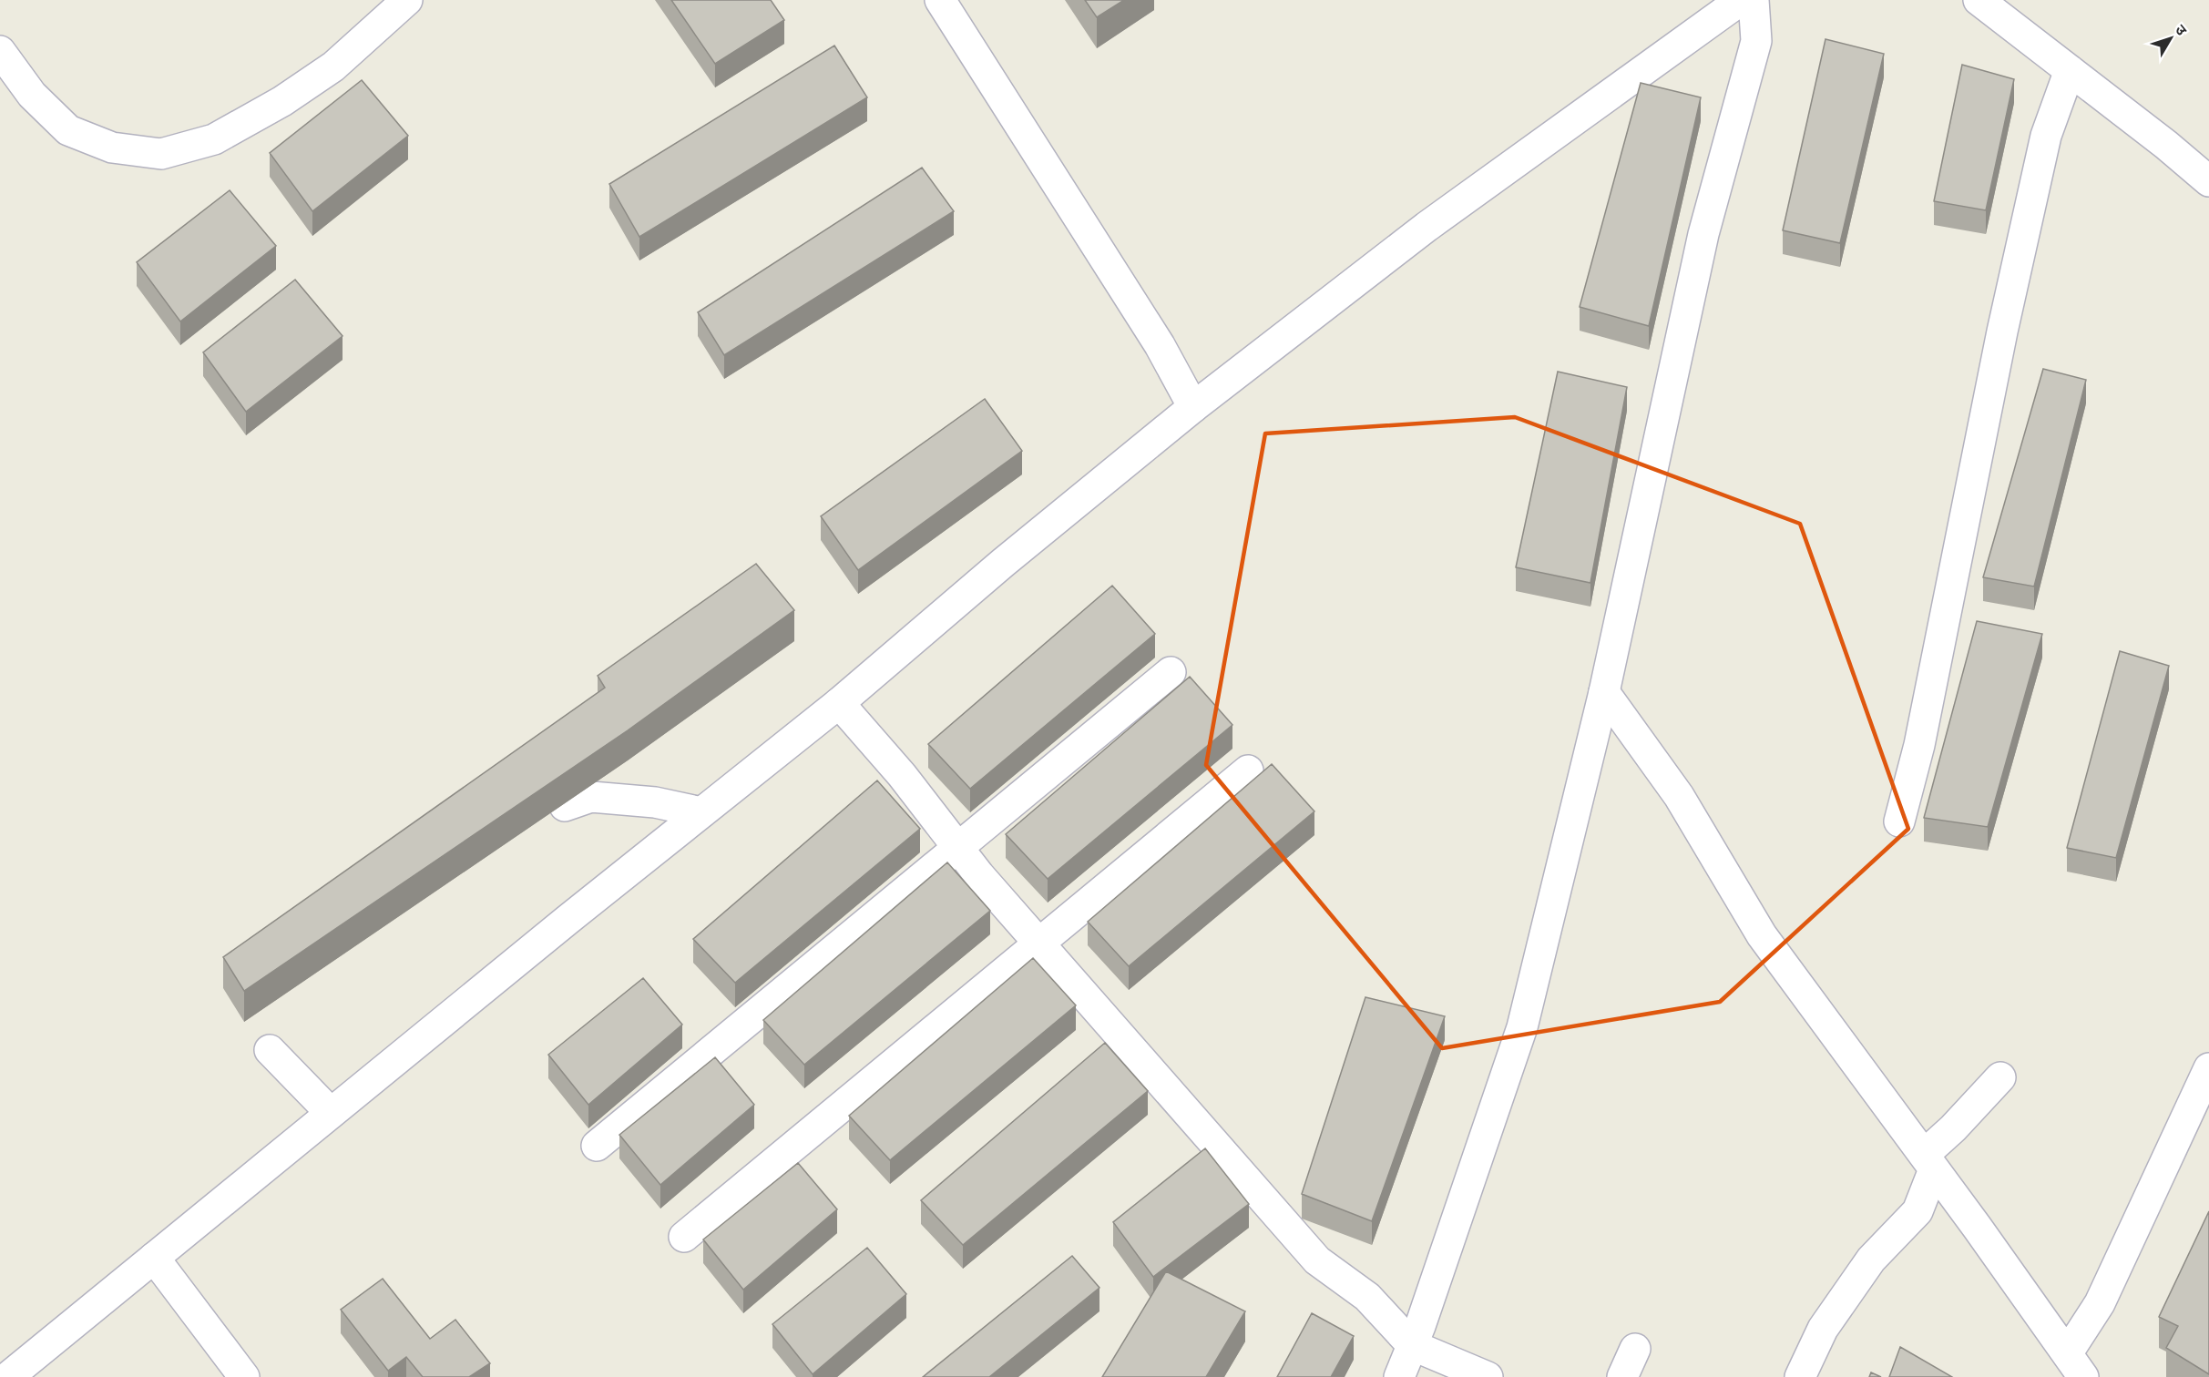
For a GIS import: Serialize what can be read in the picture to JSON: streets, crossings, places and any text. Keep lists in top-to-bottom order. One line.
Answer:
{"north":"top right"}
